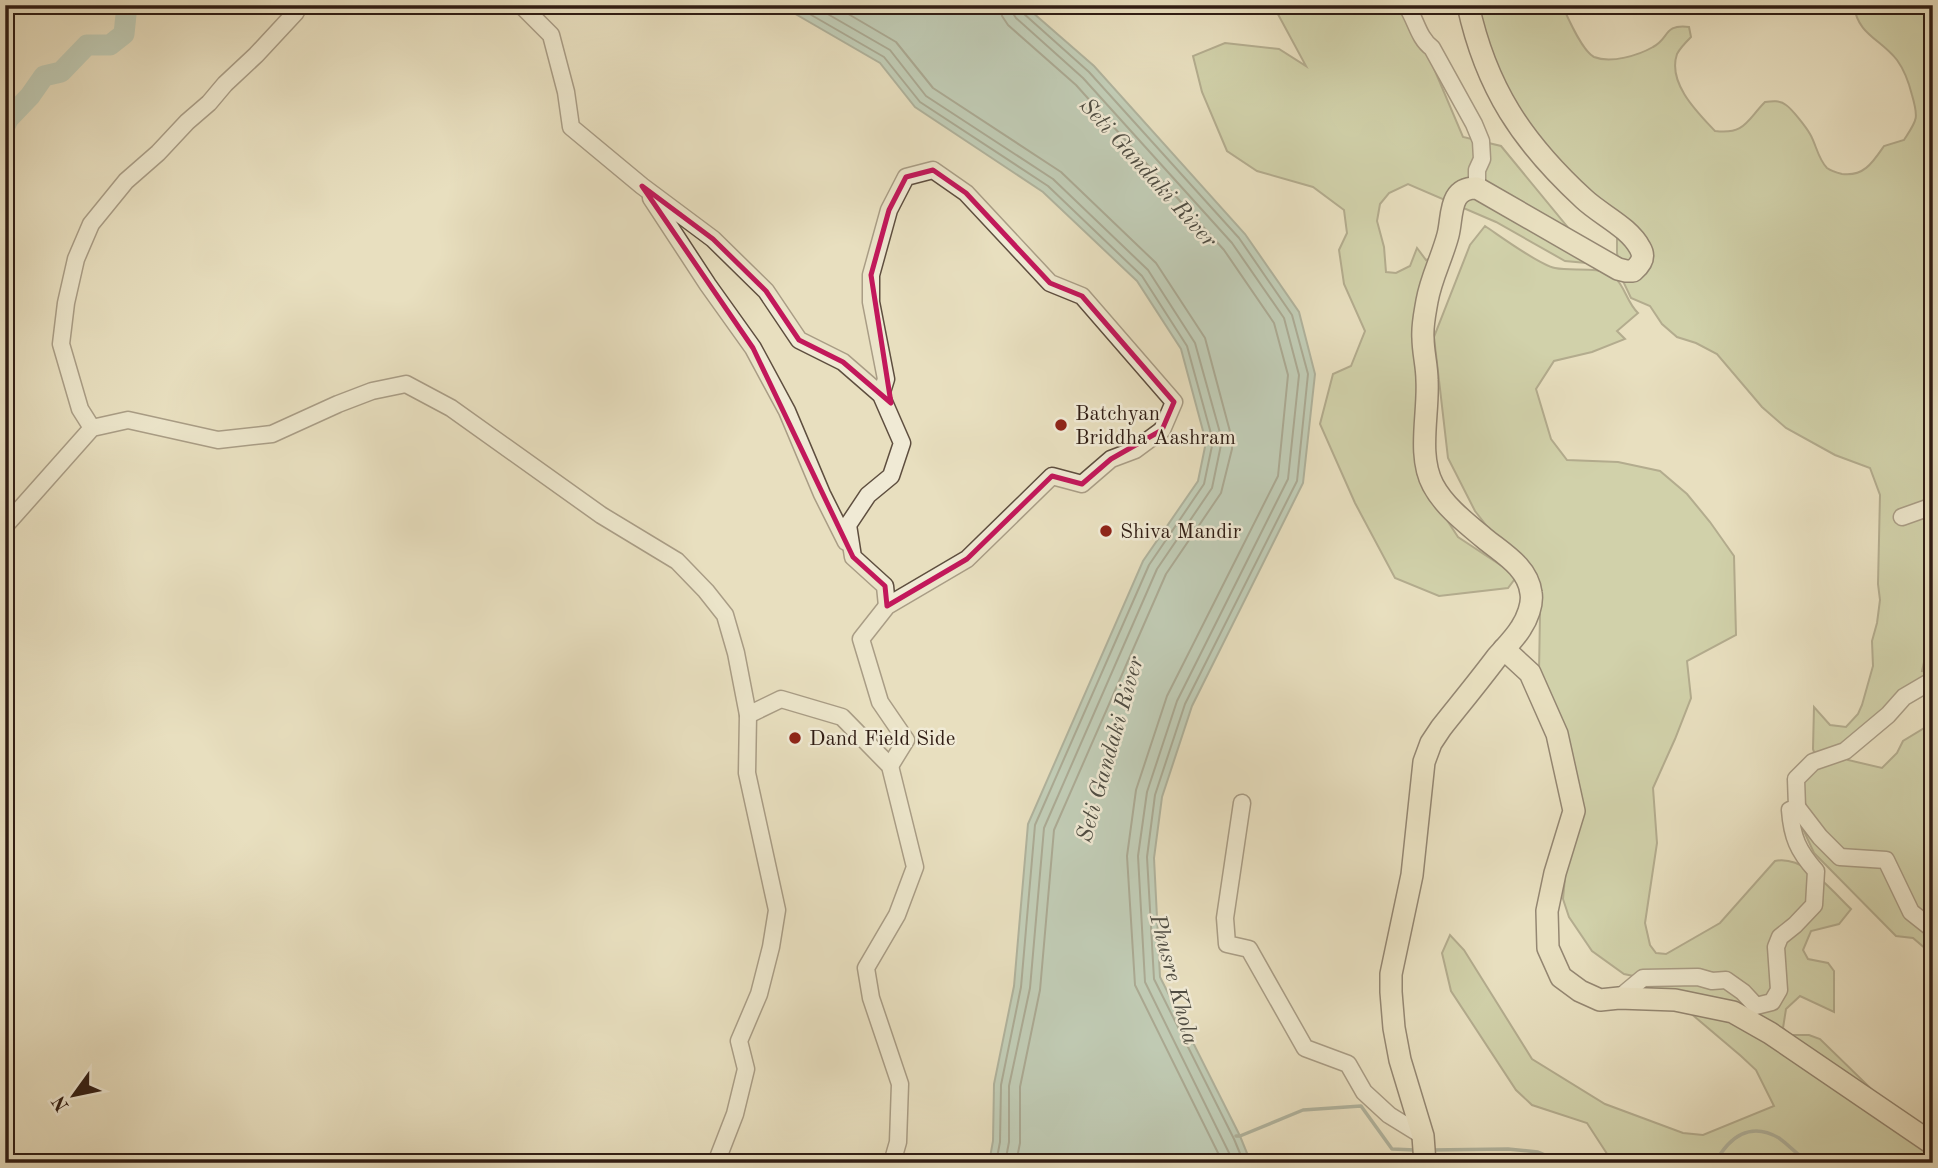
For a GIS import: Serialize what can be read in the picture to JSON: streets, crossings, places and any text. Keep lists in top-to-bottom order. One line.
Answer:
{"water":["Seti Gandaki River","Phusre Khola"],"places":["Batchyan Briddha Aashram","Shiva Mandir","Dand Field Side"],"north":"bottom left"}
